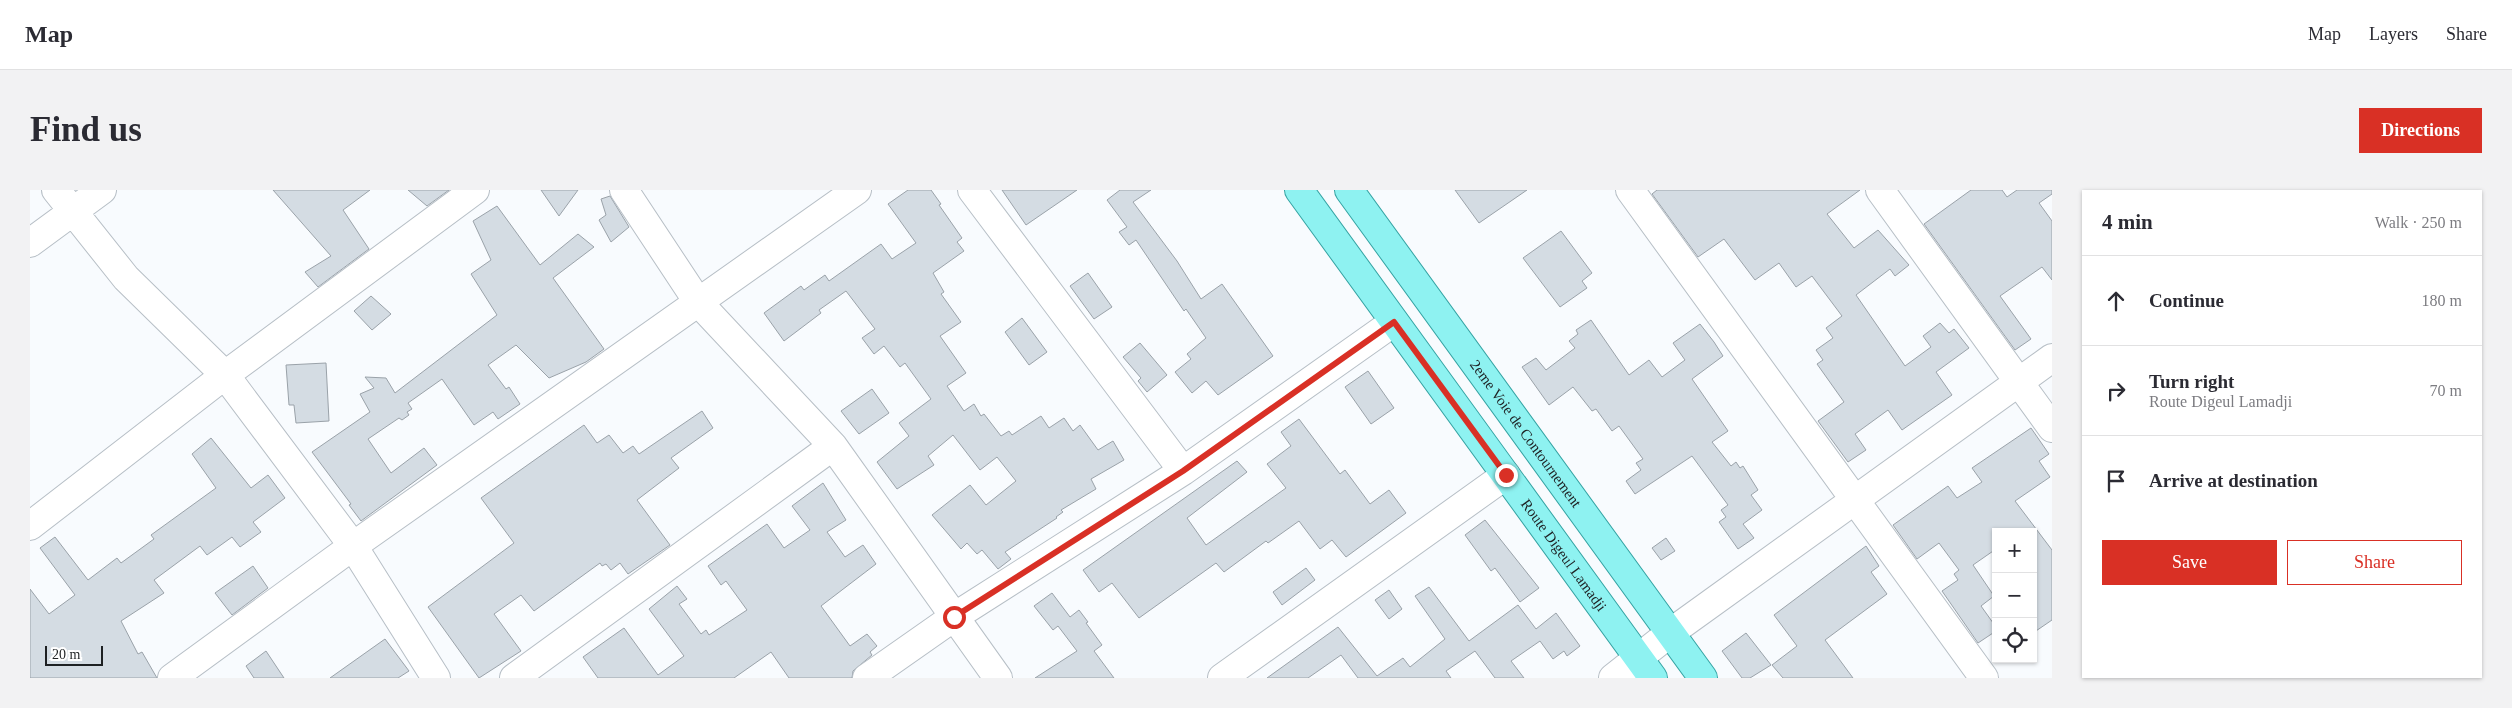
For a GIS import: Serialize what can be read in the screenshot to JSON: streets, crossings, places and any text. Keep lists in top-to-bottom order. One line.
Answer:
{"streets":{"main road":["2eme Voie de Contournement","Route Digeul Lamadji"]},"scale_bar":"20 m","page":{"header":"Map","nav":["Map","Layers","Share"],"buttons":["Directions",["Save","Share"]],"title":"Find us","heading":["4 min","Walk · 250 m"],"list":[["Continue","180 m"],["Turn right","Route Digeul Lamadji","70 m"],"Arrive at destination"],"map_buttons":["+","−"],"scale":"20 m"}}
